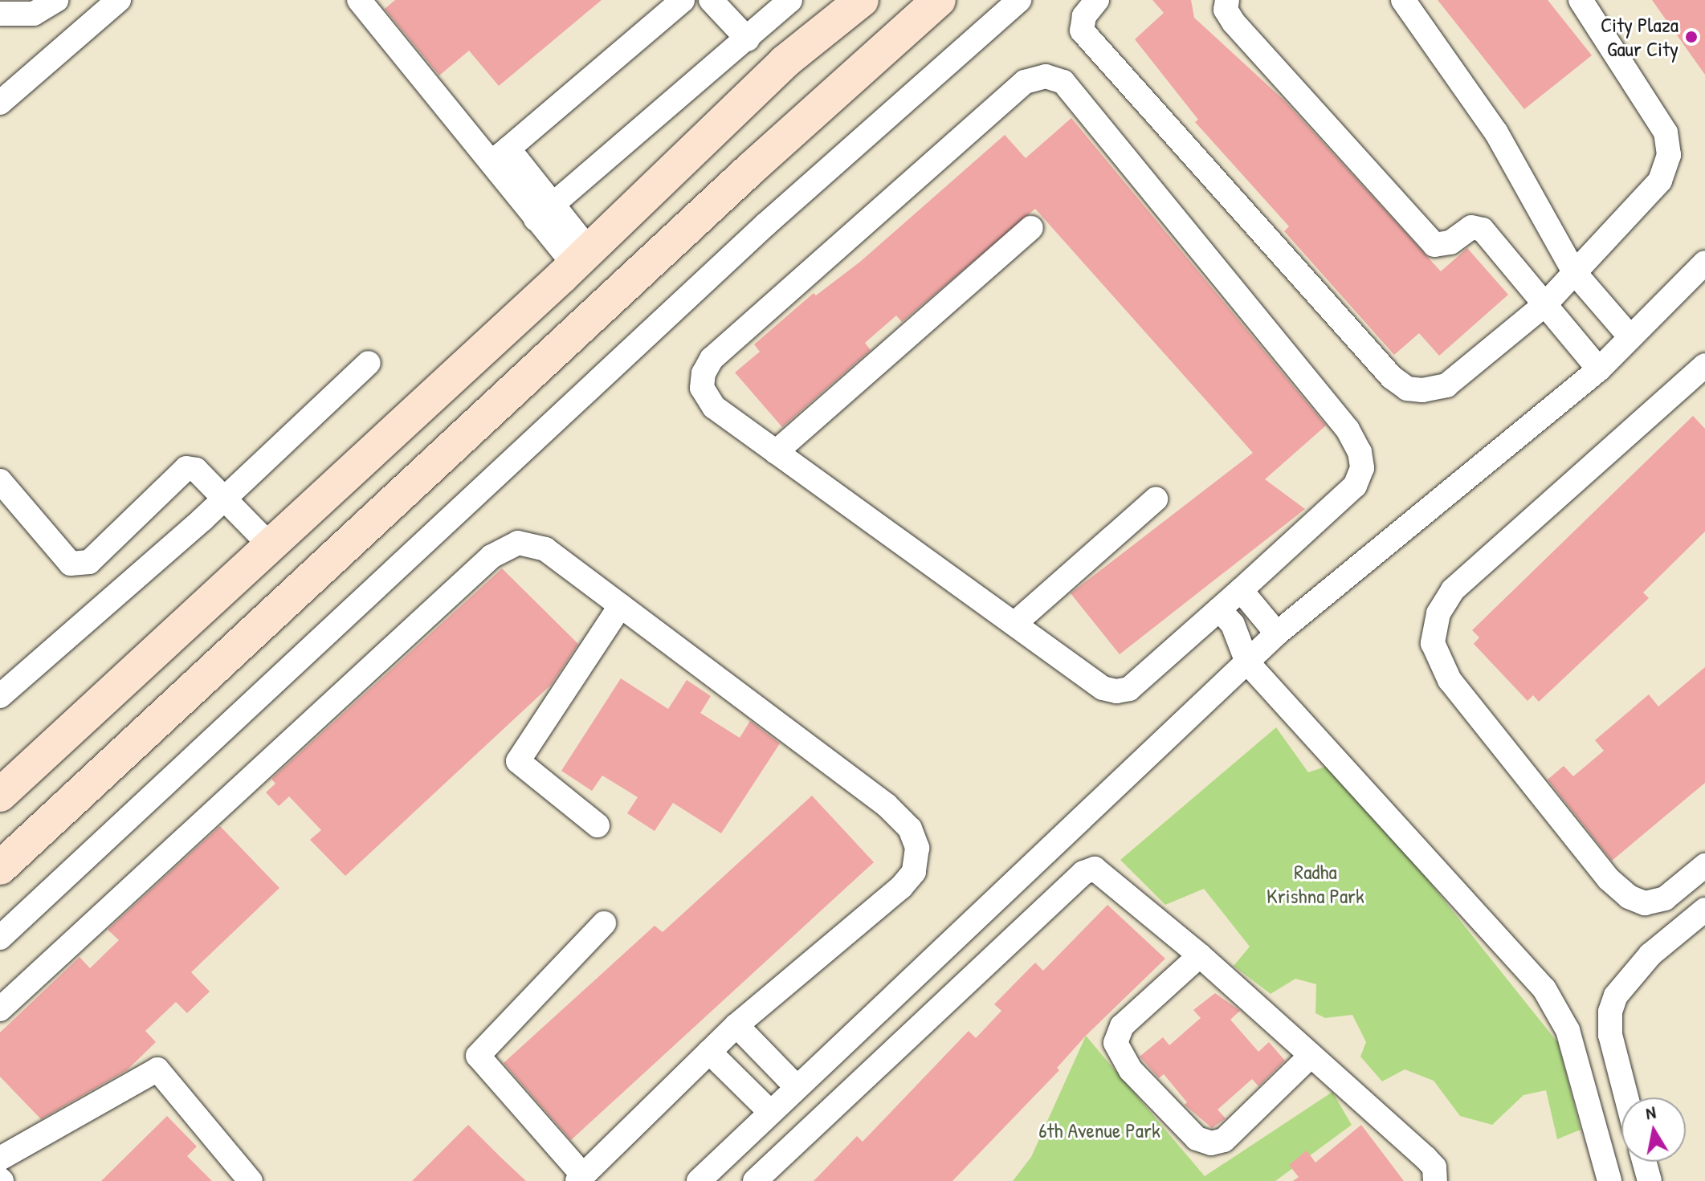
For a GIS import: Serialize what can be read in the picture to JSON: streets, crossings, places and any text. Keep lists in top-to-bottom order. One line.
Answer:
{"parks":["Radha Krishna Park","6th Avenue Park"],"places":["City Plaza Gaur City"],"north":"top"}
